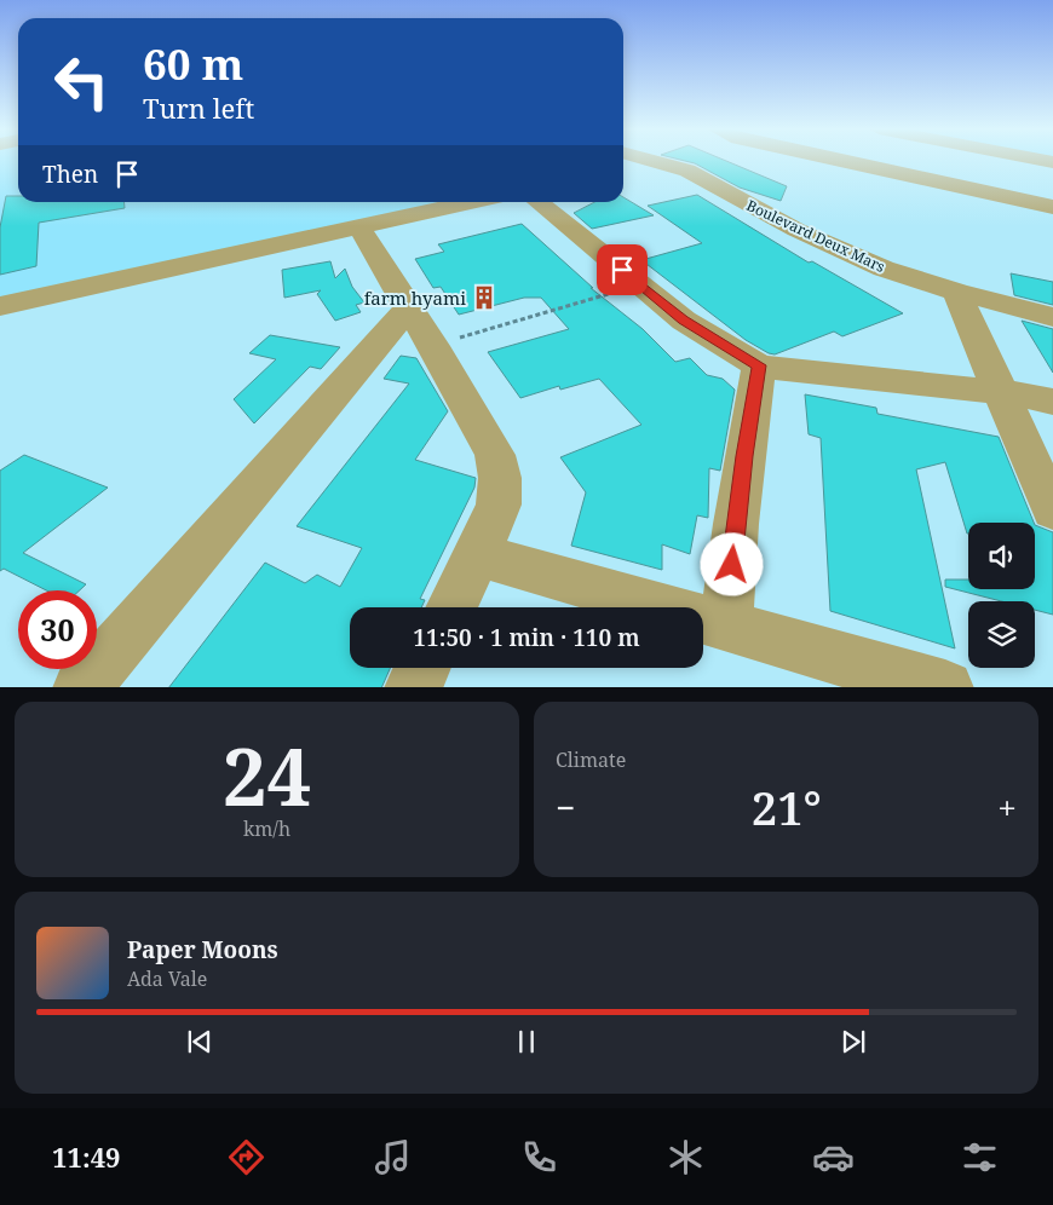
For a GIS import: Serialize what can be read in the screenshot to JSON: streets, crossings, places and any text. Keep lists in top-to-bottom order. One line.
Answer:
{"streets":{"street":["Boulevard Deux Mars"]},"places":{"building":["farm hyami"]},"page":{"turn":["60 m","Turn left"],"then":"Then","limit":"30","trip":"11:50 · 1 min · 110 m","tile":[["24","km/h"],"Climate"],"heat":["−","21°","+"],"song":["Paper Moons","Ada Vale"],"tabs":"11:49"}}
